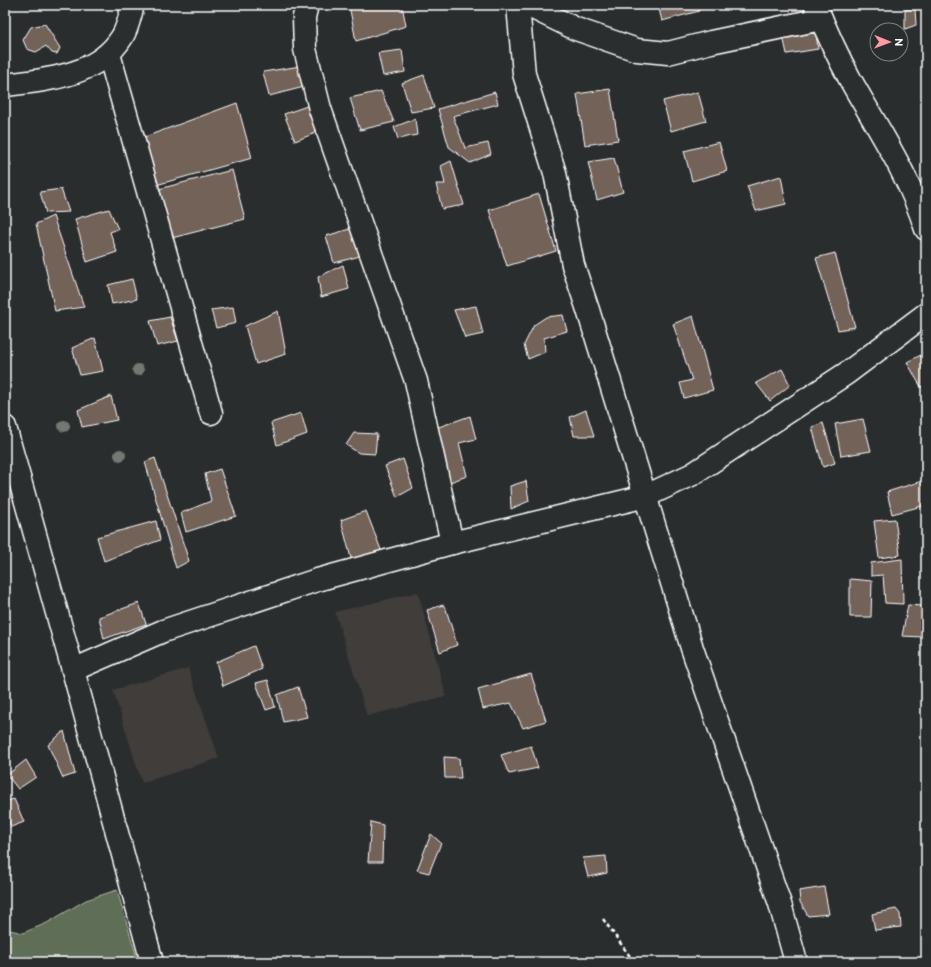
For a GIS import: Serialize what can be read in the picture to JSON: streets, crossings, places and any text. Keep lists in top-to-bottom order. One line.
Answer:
{"north":"right"}
